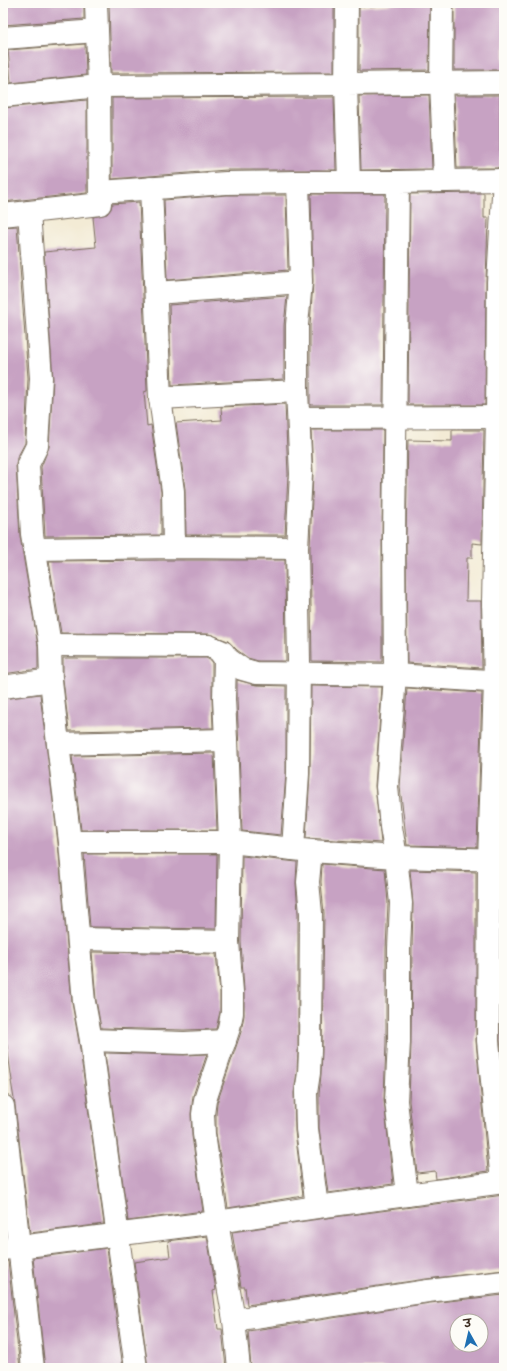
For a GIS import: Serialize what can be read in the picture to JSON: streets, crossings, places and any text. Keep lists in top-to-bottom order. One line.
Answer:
{"north":"top"}
